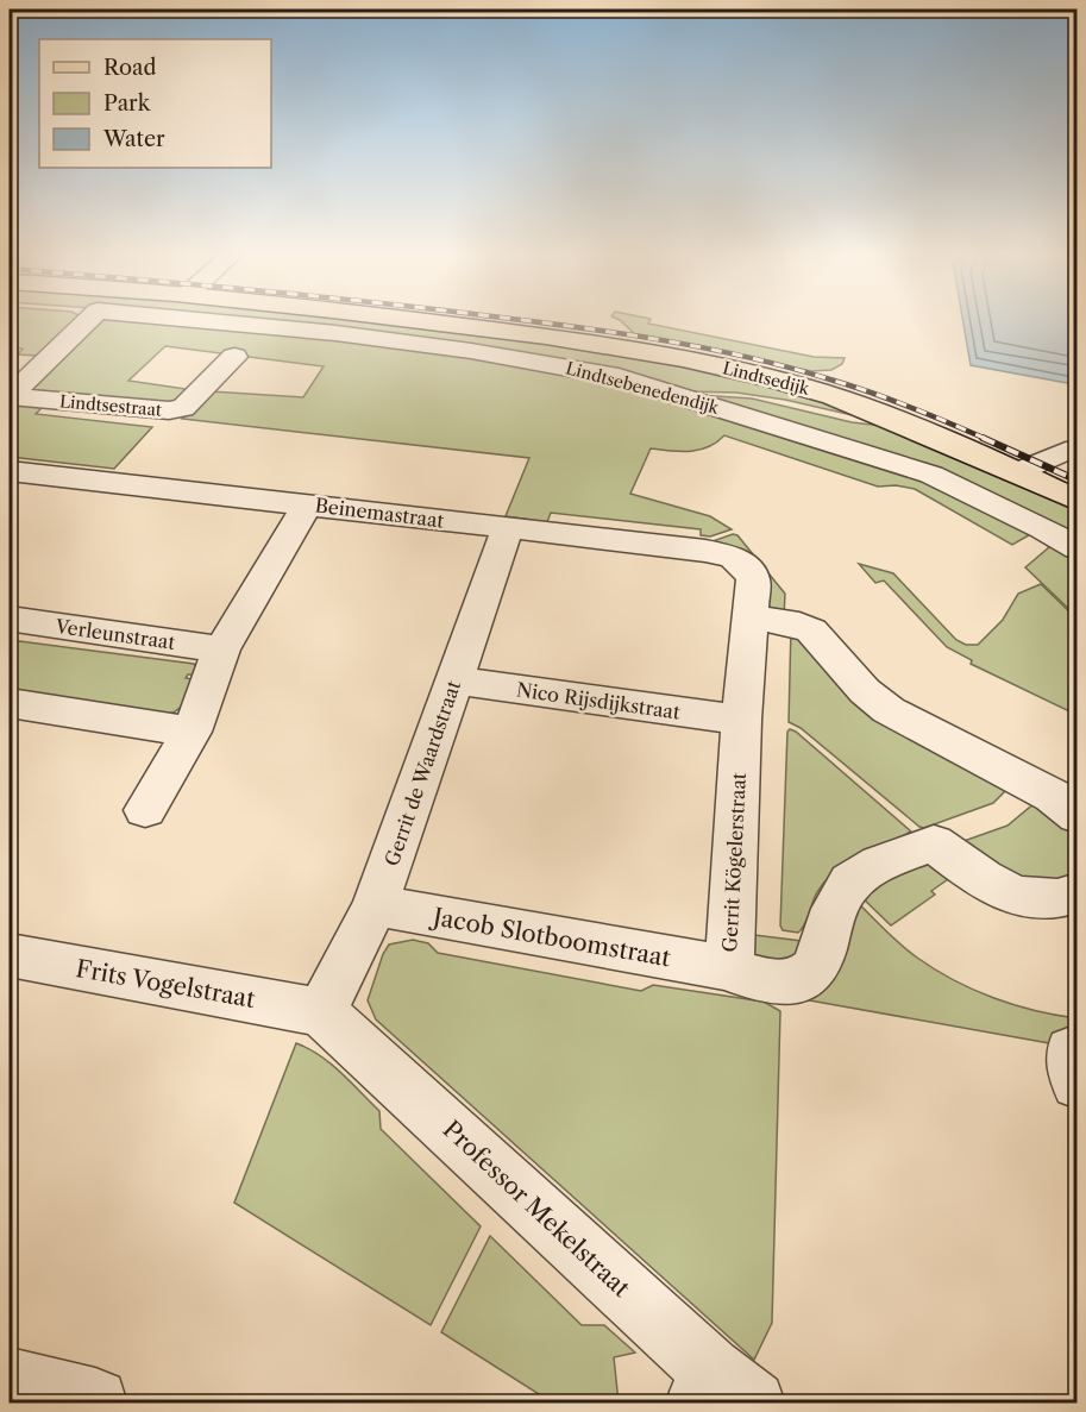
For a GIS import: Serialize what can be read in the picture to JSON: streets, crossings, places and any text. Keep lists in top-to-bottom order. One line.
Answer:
{"streets":{"main road":["Lindtsedijk"],"street":["Lindtsebenedendijk","Lindtsestraat","Beinemastraat","Verleunstraat","Nico Rijsdijkstraat","Gerrit de Waardstraat","Gerrit Kögelerstraat","Jacob Slotboomstraat","Frits Vogelstraat","Professor Mekelstraat"]},"crossings":[["Lindtsebenedendijk","Lindtsestraat"],["Beinemastraat","Gerrit de Waardstraat"],["Beinemastraat","Gerrit Kögelerstraat"],["Nico Rijsdijkstraat","Gerrit de Waardstraat"],["Nico Rijsdijkstraat","Gerrit Kögelerstraat"],["Gerrit de Waardstraat","Jacob Slotboomstraat"],["Gerrit de Waardstraat","Frits Vogelstraat"],["Gerrit de Waardstraat","Professor Mekelstraat"],["Gerrit Kögelerstraat","Jacob Slotboomstraat"],["Frits Vogelstraat","Professor Mekelstraat"]],"legend":["Road","Park","Water"]}
